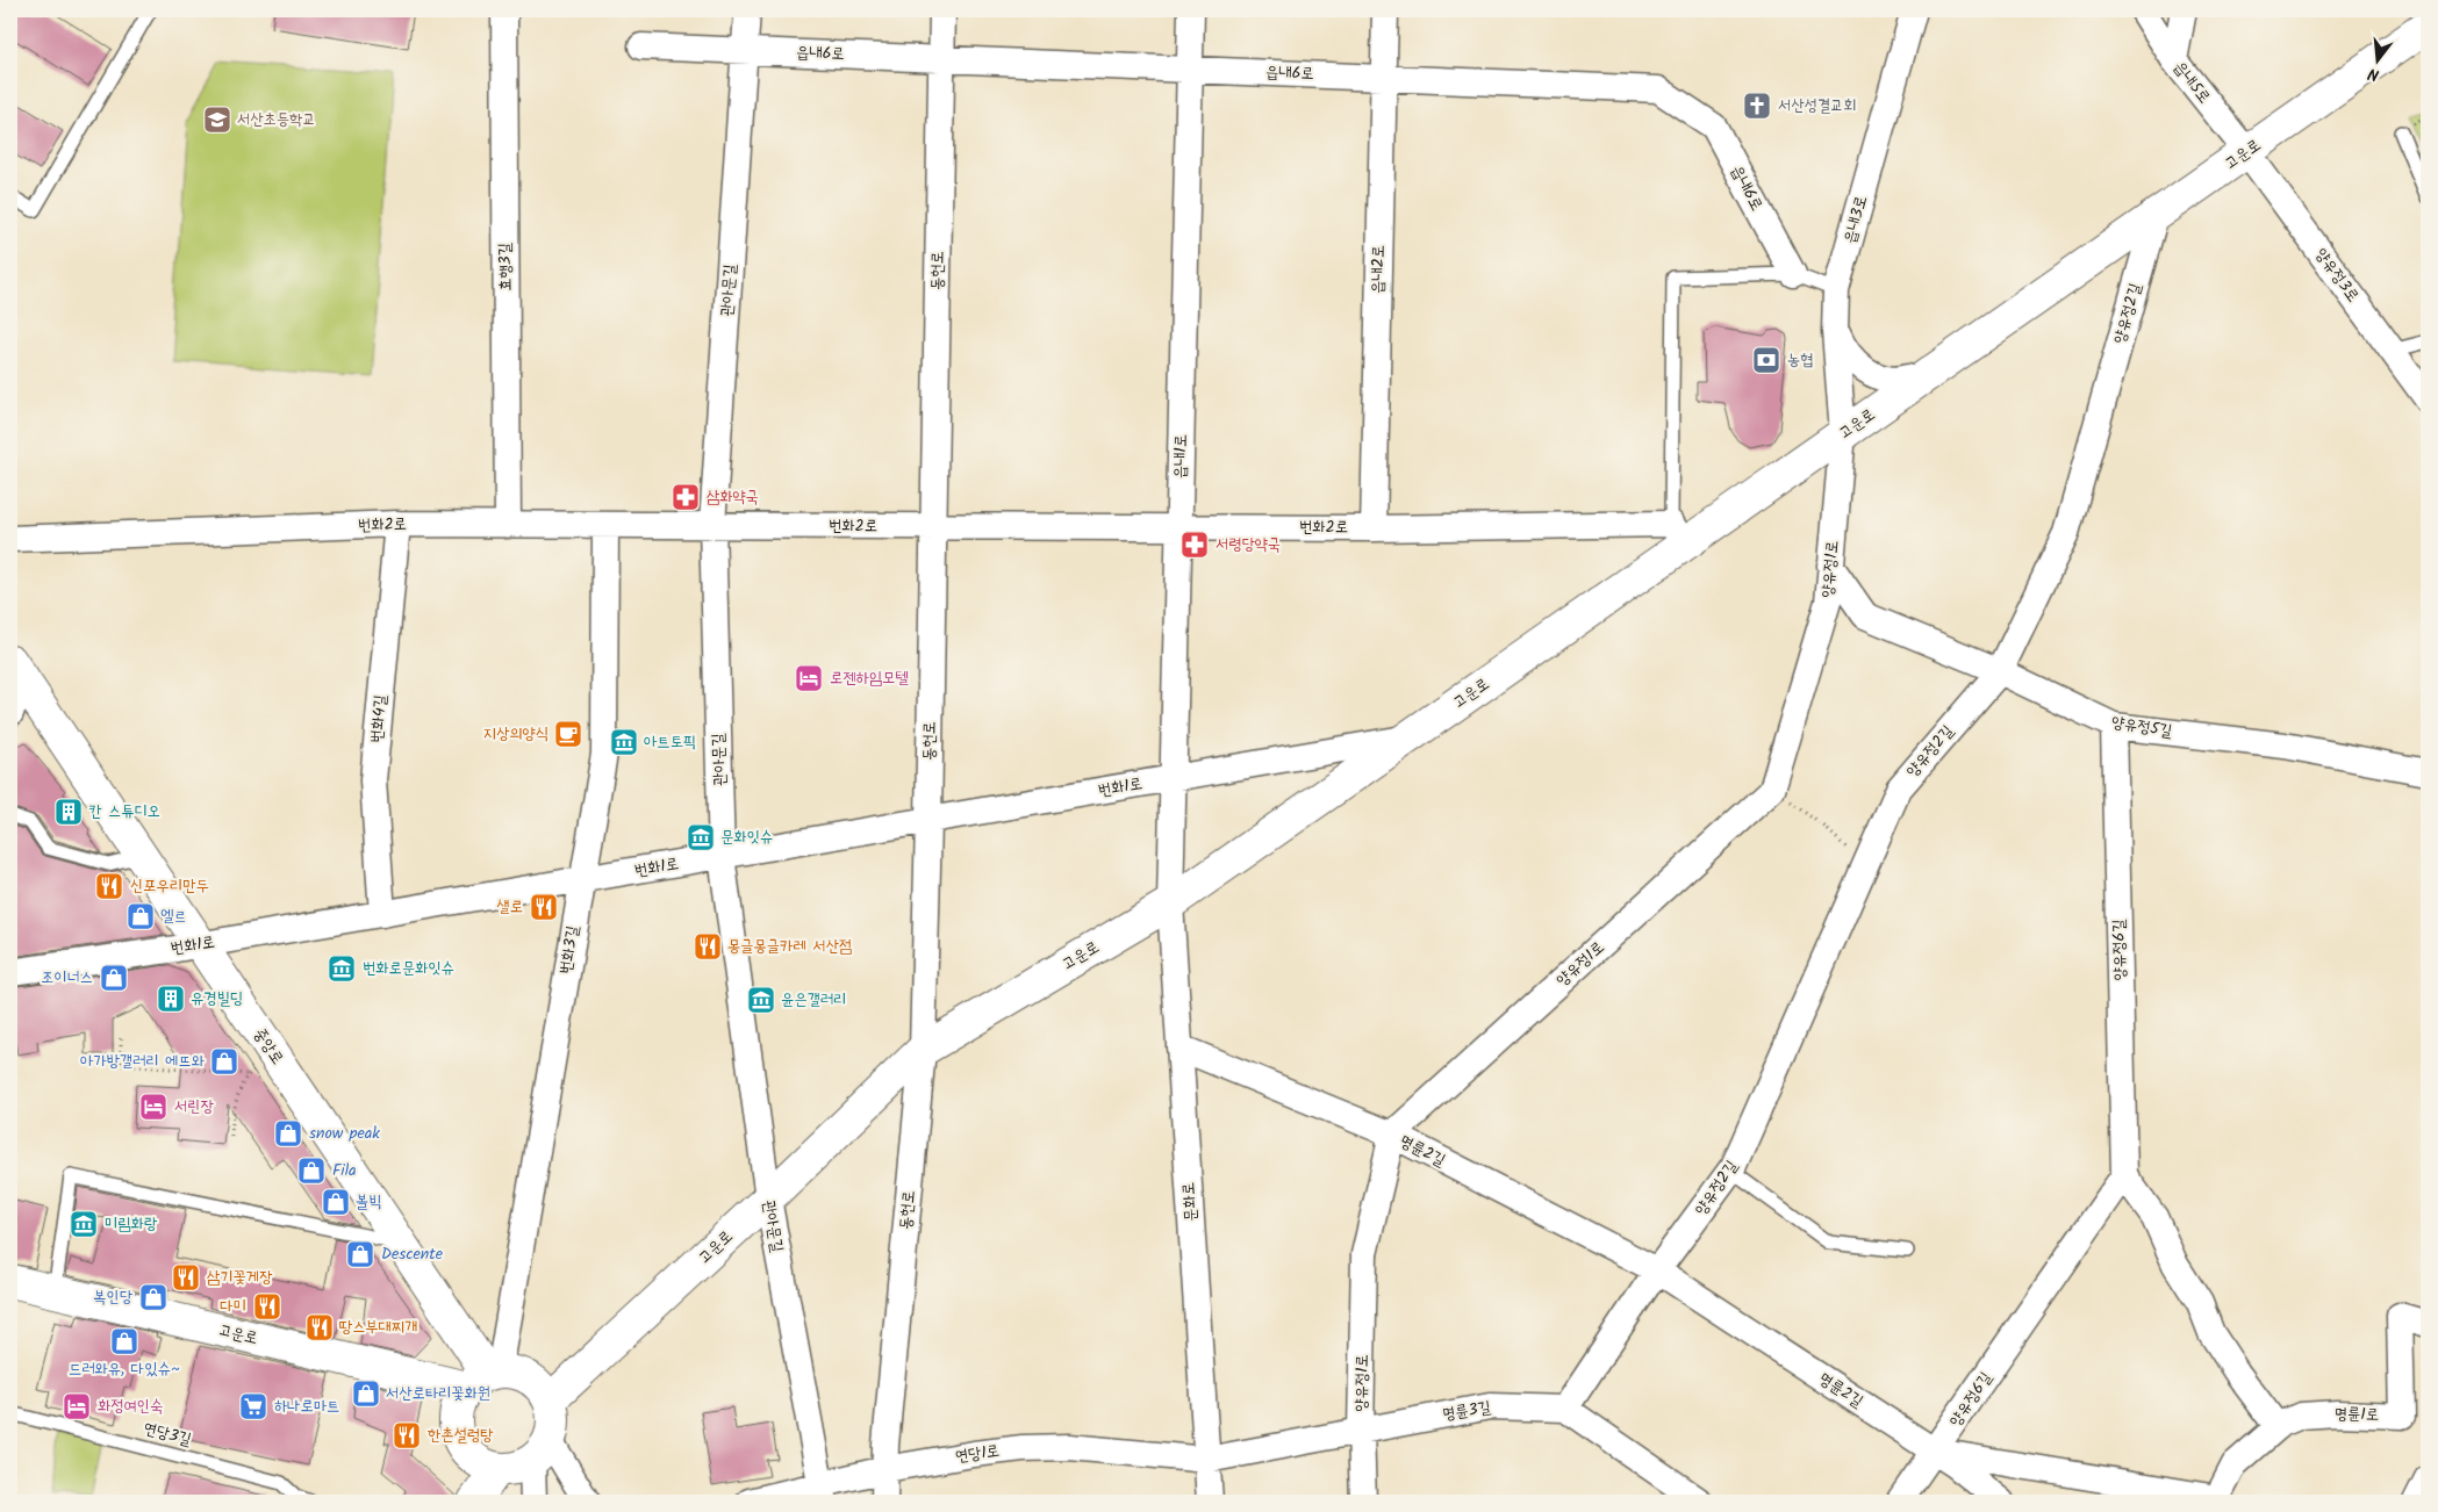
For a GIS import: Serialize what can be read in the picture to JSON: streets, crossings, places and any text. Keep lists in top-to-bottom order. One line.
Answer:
{"streets":{"street":["읍내6로","읍내5로","고운로","읍내3로","효행3길","읍내2로","동헌로","양유정3로","관아문길","양유정2길","읍내1로","번화2로","양유정1로","번화4길","양유정5길","번화1로","번화3길","양유정6길","중앙로","명륜2길","문화로","명륜3길","명륜1로","연당1로"],"lane":["연당3길"]},"crossings":[["읍내6로","읍내2로"],["읍내6로","동헌로"],["읍내6로","관아문길"],["읍내6로","읍내1로"],["읍내5로","고운로"],["읍내5로","양유정3로"],["고운로","읍내3로"],["고운로","동헌로"],["고운로","양유정3로"],["고운로","관아문길"],["고운로","양유정2길"],["고운로","읍내1로"],["고운로","번화2로"],["고운로","양유정1로"],["고운로","번화1로"],["고운로","번화3길"],["고운로","중앙로"],["고운로","문화로"],["읍내3로","양유정1로"],["효행3길","번화2로"],["읍내2로","번화2로"],["동헌로","번화2로"],["동헌로","번화1로"],["동헌로","연당1로"],["관아문길","번화2로"],["관아문길","번화1로"],["관아문길","연당1로"],["양유정2길","양유정5길"],["양유정2길","명륜2길"],["읍내1로","번화2로"],["읍내1로","번화1로"],["읍내1로","문화로"],["번화2로","번화4길"],["번화2로","번화3길"],["양유정1로","양유정5길"],["양유정1로","명륜2길"],["양유정1로","명륜3길"],["번화4길","번화1로"],["양유정5길","양유정6길"],["번화1로","번화3길"],["번화1로","중앙로"],["번화3길","중앙로"],["양유정6길","명륜2길"],["명륜2길","문화로"],["명륜2길","명륜1로"],["문화로","명륜3길"],["문화로","연당1로"],["명륜3길","연당1로"]],"places":{"church":["서산성결교회"],"school or university":["서산초등학교"],"bank":["농협"],"pharmacy":["삼화약국","서령당약국"],"hotel":["로젠하임모텔","서린장","화정여인숙"],"cafe":["지상의양식"],"museum":["아트토픽","문화잇슈","번화로문화잇슈","윤은갤러리","미림화랑"],"building":["칸 스튜디오","유경빌딩"],"restaurant":["신포우리만두","샐로","몽글몽글카레 서산점","삼기꽃게장","다미","땅스부대찌개","한촌설렁탕"],"shop":["엘르","조이너스","아가방갤러리 에뜨와","snow peak","Fila","볼빅","Descente","복인당","드러와유, 다있슈~","서산로타리꽃화원"],"supermarket":["하나로마트"]},"north":"bottom"}
